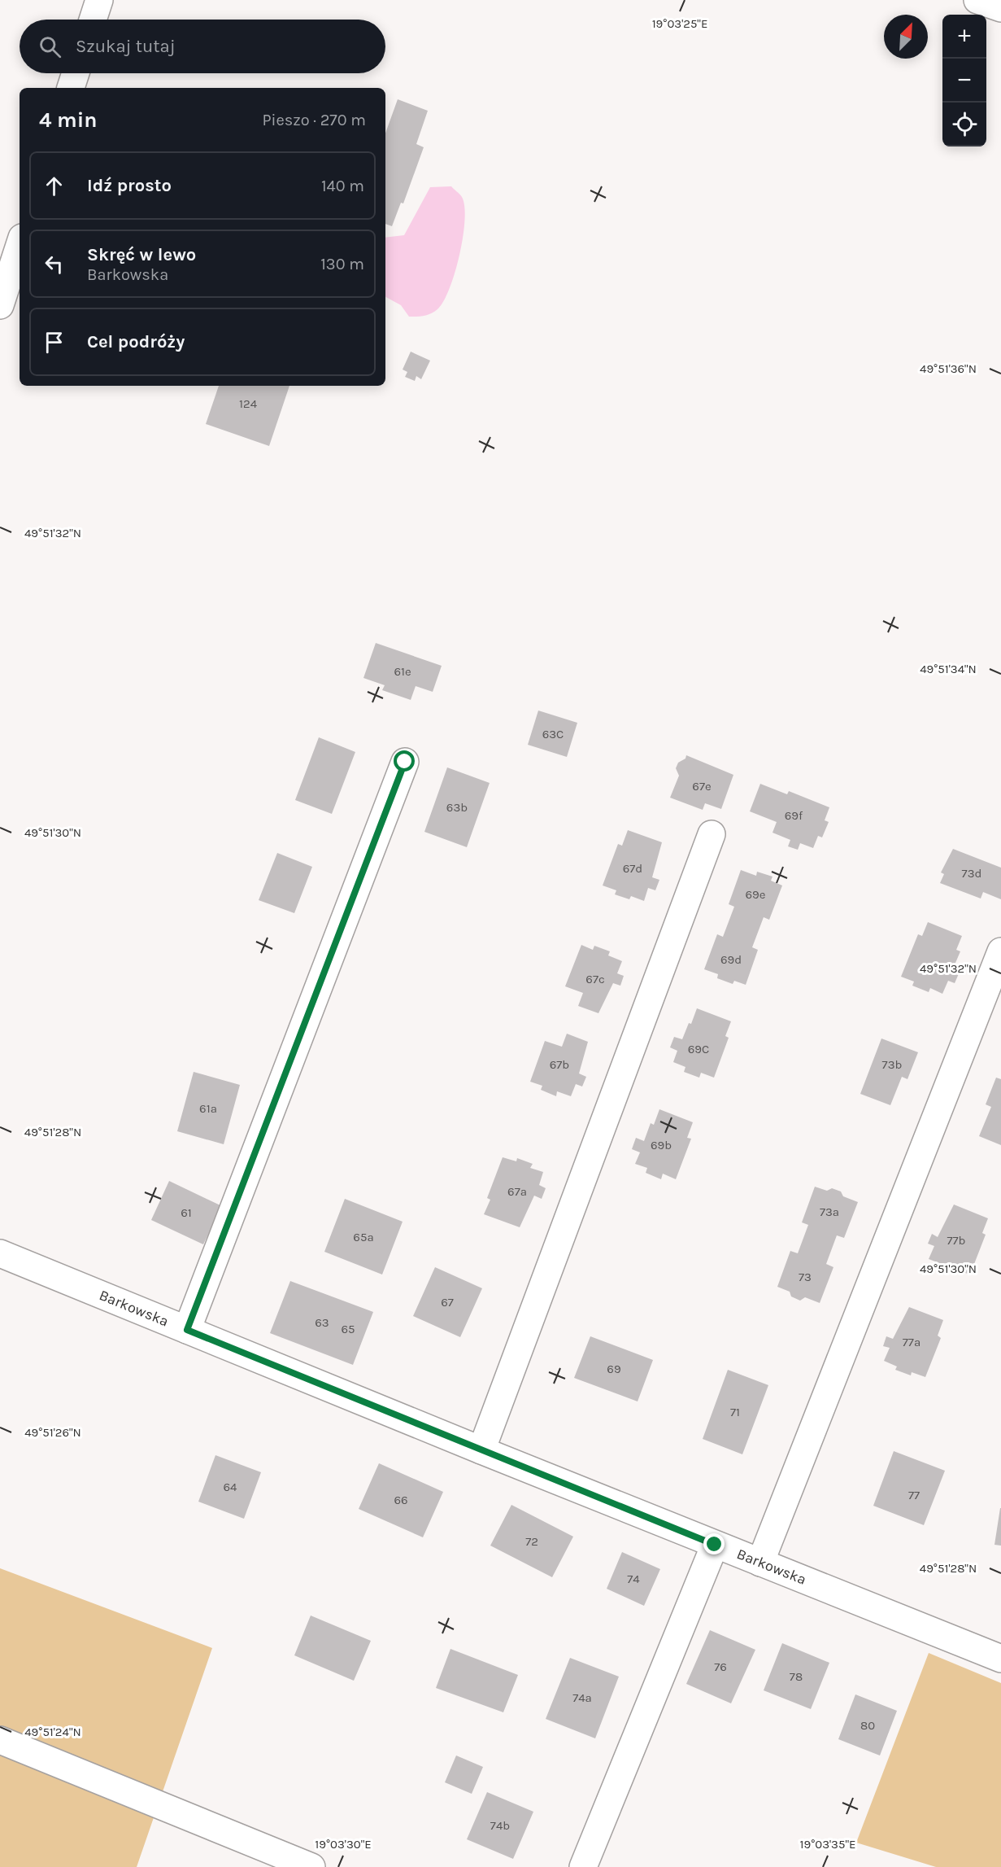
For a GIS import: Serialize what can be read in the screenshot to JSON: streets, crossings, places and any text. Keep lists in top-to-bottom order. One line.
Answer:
{"streets":{"street":["Barkowska"]},"house_numbers":["124","61e","63C","67e","63b","69f","67d","73d","69e","69d","67c","69C","67b","73b","61a","69b","67a","73a","61","65a","77b","73","67","63","65","77a","69","71","64","77","66","72","74","76","78","74a","80","74b"],"north":"top right","page":{"map_buttons":["+","−"],"search":"Szukaj tutaj","heading":["4 min","Pieszo · 270 m"],"list":[["Idź prosto","140 m"],["Skręć w lewo","Barkowska","130 m"],"Cel podróży"]},"coordinates":["19°03'25\"E","49°51'36\"N","49°51'32\"N","49°51'34\"N","49°51'30\"N","49°51'28\"N","49°51'26\"N","49°51'24\"N","19°03'30\"E","19°03'35\"E"]}
